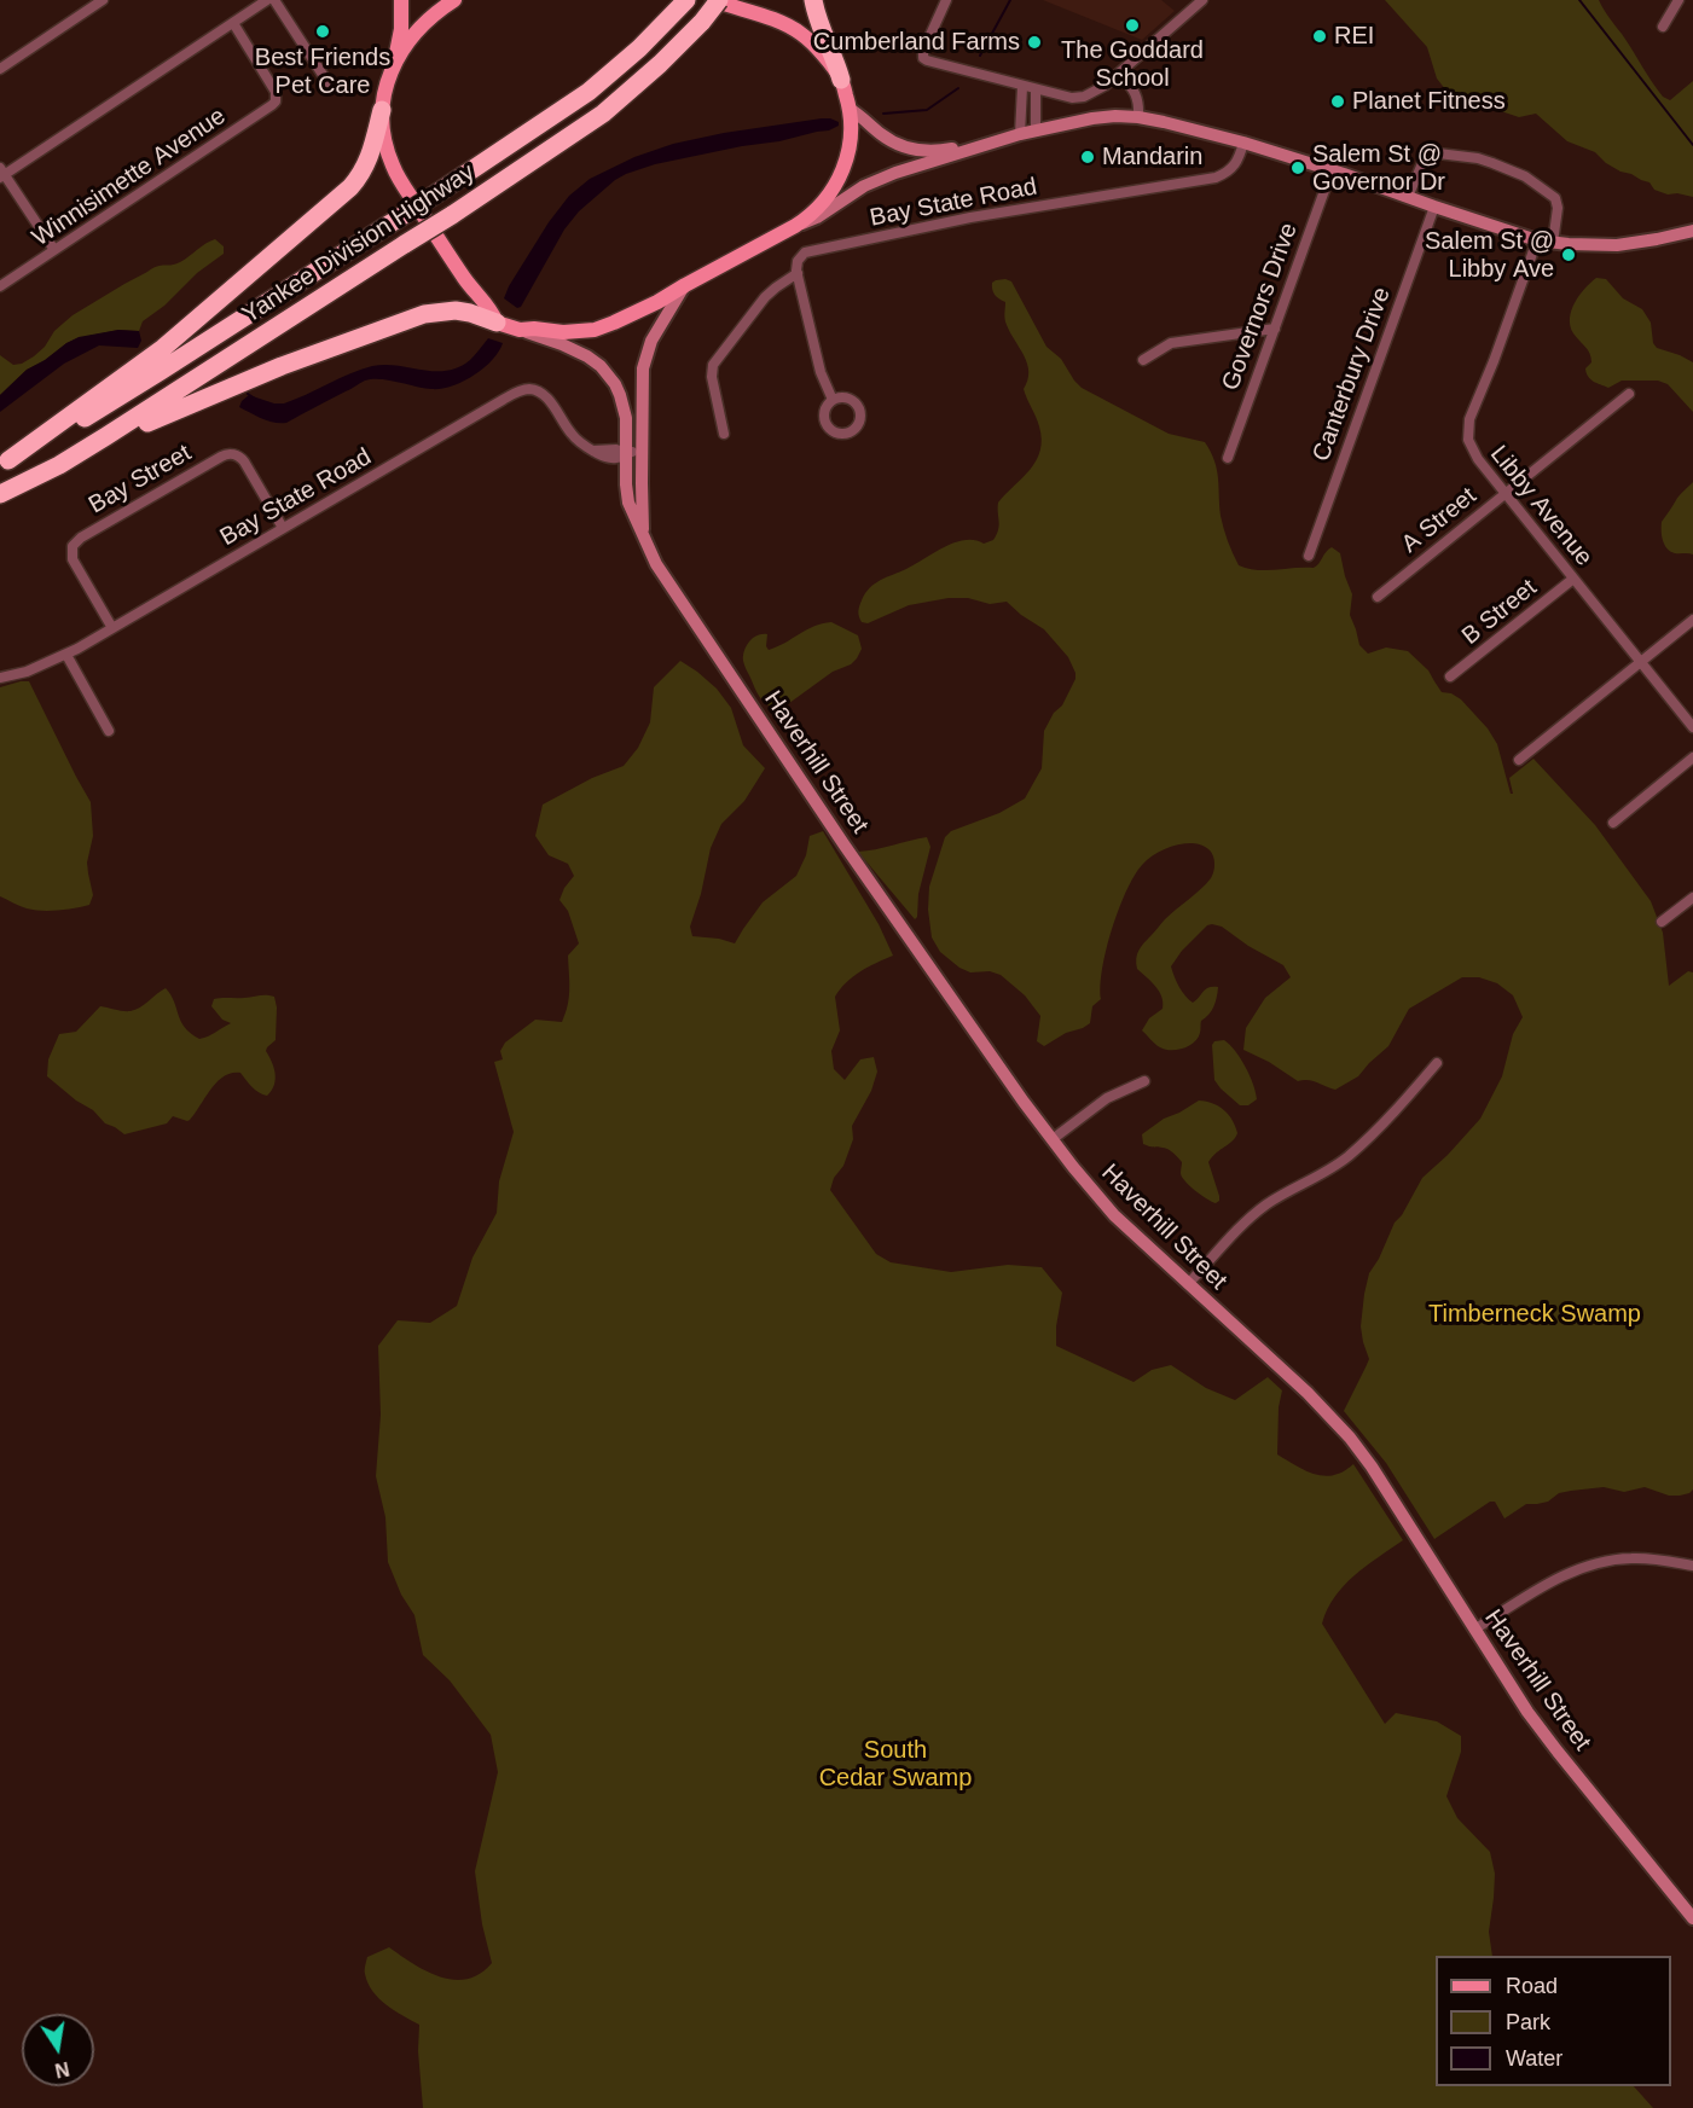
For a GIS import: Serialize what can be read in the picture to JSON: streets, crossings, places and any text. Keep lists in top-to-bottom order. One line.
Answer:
{"streets":{"highway":["Yankee Division Highway"],"street":["Winnisimette Avenue","Bay State Road","Governors Drive","Canterbury Drive","Bay Street","Libby Avenue","A Street","B Street","Haverhill Street"]},"crossings":[["Bay State Road","Bay Street"],["Bay State Road","Haverhill Street"],["Libby Avenue","A Street"],["Libby Avenue","B Street"]],"parks":["Timberneck Swamp","South Cedar Swamp"],"places":["The Goddard School","Best Friends Pet Care","REI","Cumberland Farms","Planet Fitness","Mandarin","Salem St @ Governor Dr","Salem St @ Libby Ave"],"legend":["Road","Park","Water"],"north":"bottom"}
